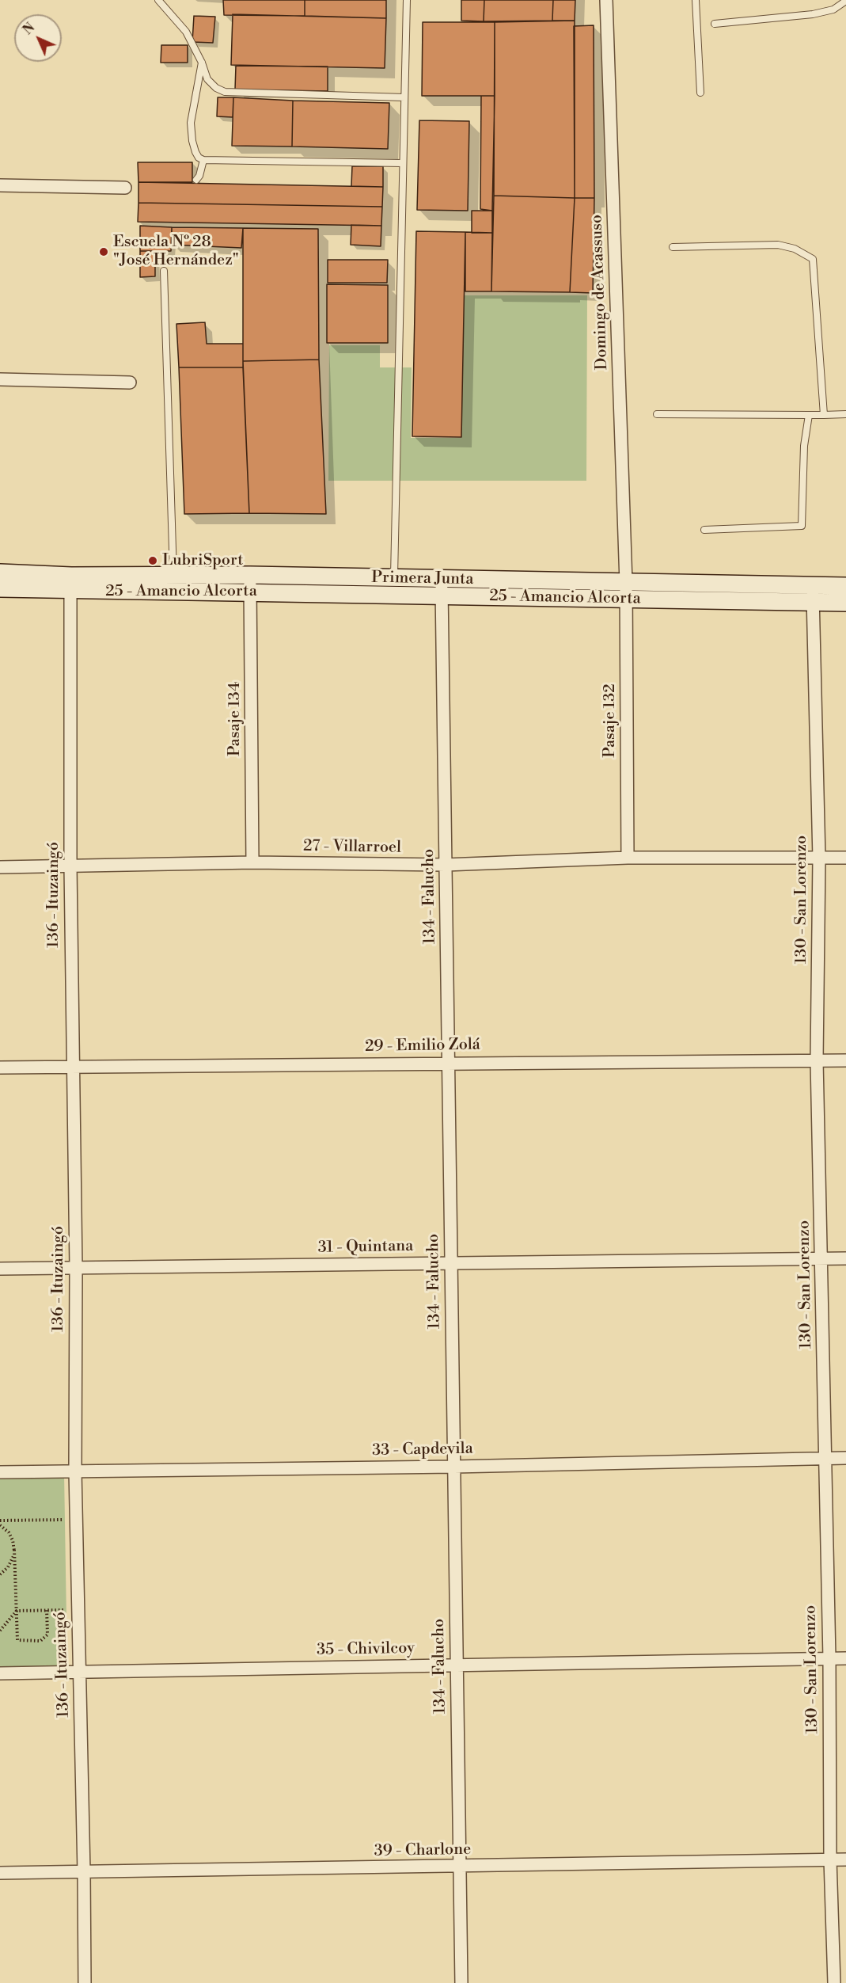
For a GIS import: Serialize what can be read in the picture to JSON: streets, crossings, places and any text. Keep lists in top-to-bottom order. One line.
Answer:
{"streets":{"main road":["Primera Junta","25 - Amancio Alcorta"],"street":["Domingo de Acassuso","Pasaje 134","Pasaje 132","27 - Villarroel","136 - Ituzaingó","134 - Falucho","130 - San Lorenzo","29 - Emilio Zolá","31 - Quintana","33 - Capdevila","35 - Chivilcoy","39 - Charlone"]},"crossings":[["Domingo de Acassuso","Primera Junta"],["Domingo de Acassuso","Pasaje 132"],["Primera Junta","25 - Amancio Alcorta"],["Primera Junta","Pasaje 134"],["Primera Junta","Pasaje 132"],["Primera Junta","136 - Ituzaingó"],["Primera Junta","134 - Falucho"],["Primera Junta","130 - San Lorenzo"],["25 - Amancio Alcorta","Pasaje 134"],["25 - Amancio Alcorta","136 - Ituzaingó"],["25 - Amancio Alcorta","134 - Falucho"],["Pasaje 134","27 - Villarroel"],["Pasaje 132","27 - Villarroel"],["27 - Villarroel","136 - Ituzaingó"],["27 - Villarroel","134 - Falucho"],["27 - Villarroel","130 - San Lorenzo"],["136 - Ituzaingó","29 - Emilio Zolá"],["136 - Ituzaingó","31 - Quintana"],["136 - Ituzaingó","33 - Capdevila"],["136 - Ituzaingó","35 - Chivilcoy"],["136 - Ituzaingó","39 - Charlone"],["134 - Falucho","29 - Emilio Zolá"],["134 - Falucho","31 - Quintana"],["134 - Falucho","33 - Capdevila"],["134 - Falucho","35 - Chivilcoy"],["134 - Falucho","39 - Charlone"],["130 - San Lorenzo","29 - Emilio Zolá"],["130 - San Lorenzo","31 - Quintana"],["130 - San Lorenzo","33 - Capdevila"],["130 - San Lorenzo","35 - Chivilcoy"],["130 - San Lorenzo","39 - Charlone"]],"places":["Escuela Nº 28 \"José Hernández\"","LubriSport"],"north":"top left"}
